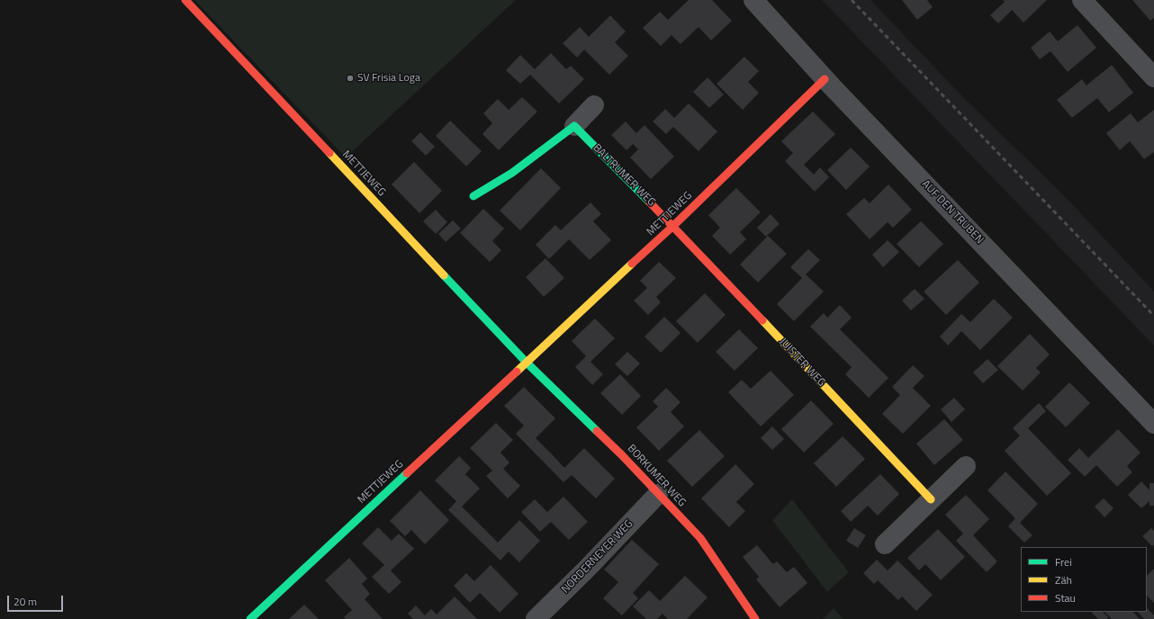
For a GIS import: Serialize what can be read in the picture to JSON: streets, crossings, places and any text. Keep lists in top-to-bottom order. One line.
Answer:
{"streets":{"street":["METTJEWEG","BALTRUMER WEG","AUF DEN TRUBEN","JUISTER WEG","BORKUMER WEG","NORDERNEYER WEG"]},"crossings":[["METTJEWEG","BALTRUMER WEG"],["METTJEWEG","AUF DEN TRUBEN"],["METTJEWEG","JUISTER WEG"],["METTJEWEG","BORKUMER WEG"],["BALTRUMER WEG","JUISTER WEG"],["BORKUMER WEG","NORDERNEYER WEG"]],"places":["SV Frisia Loga"],"legend":["Frei","Zäh","Stau"],"scale_bar":"20 m"}
